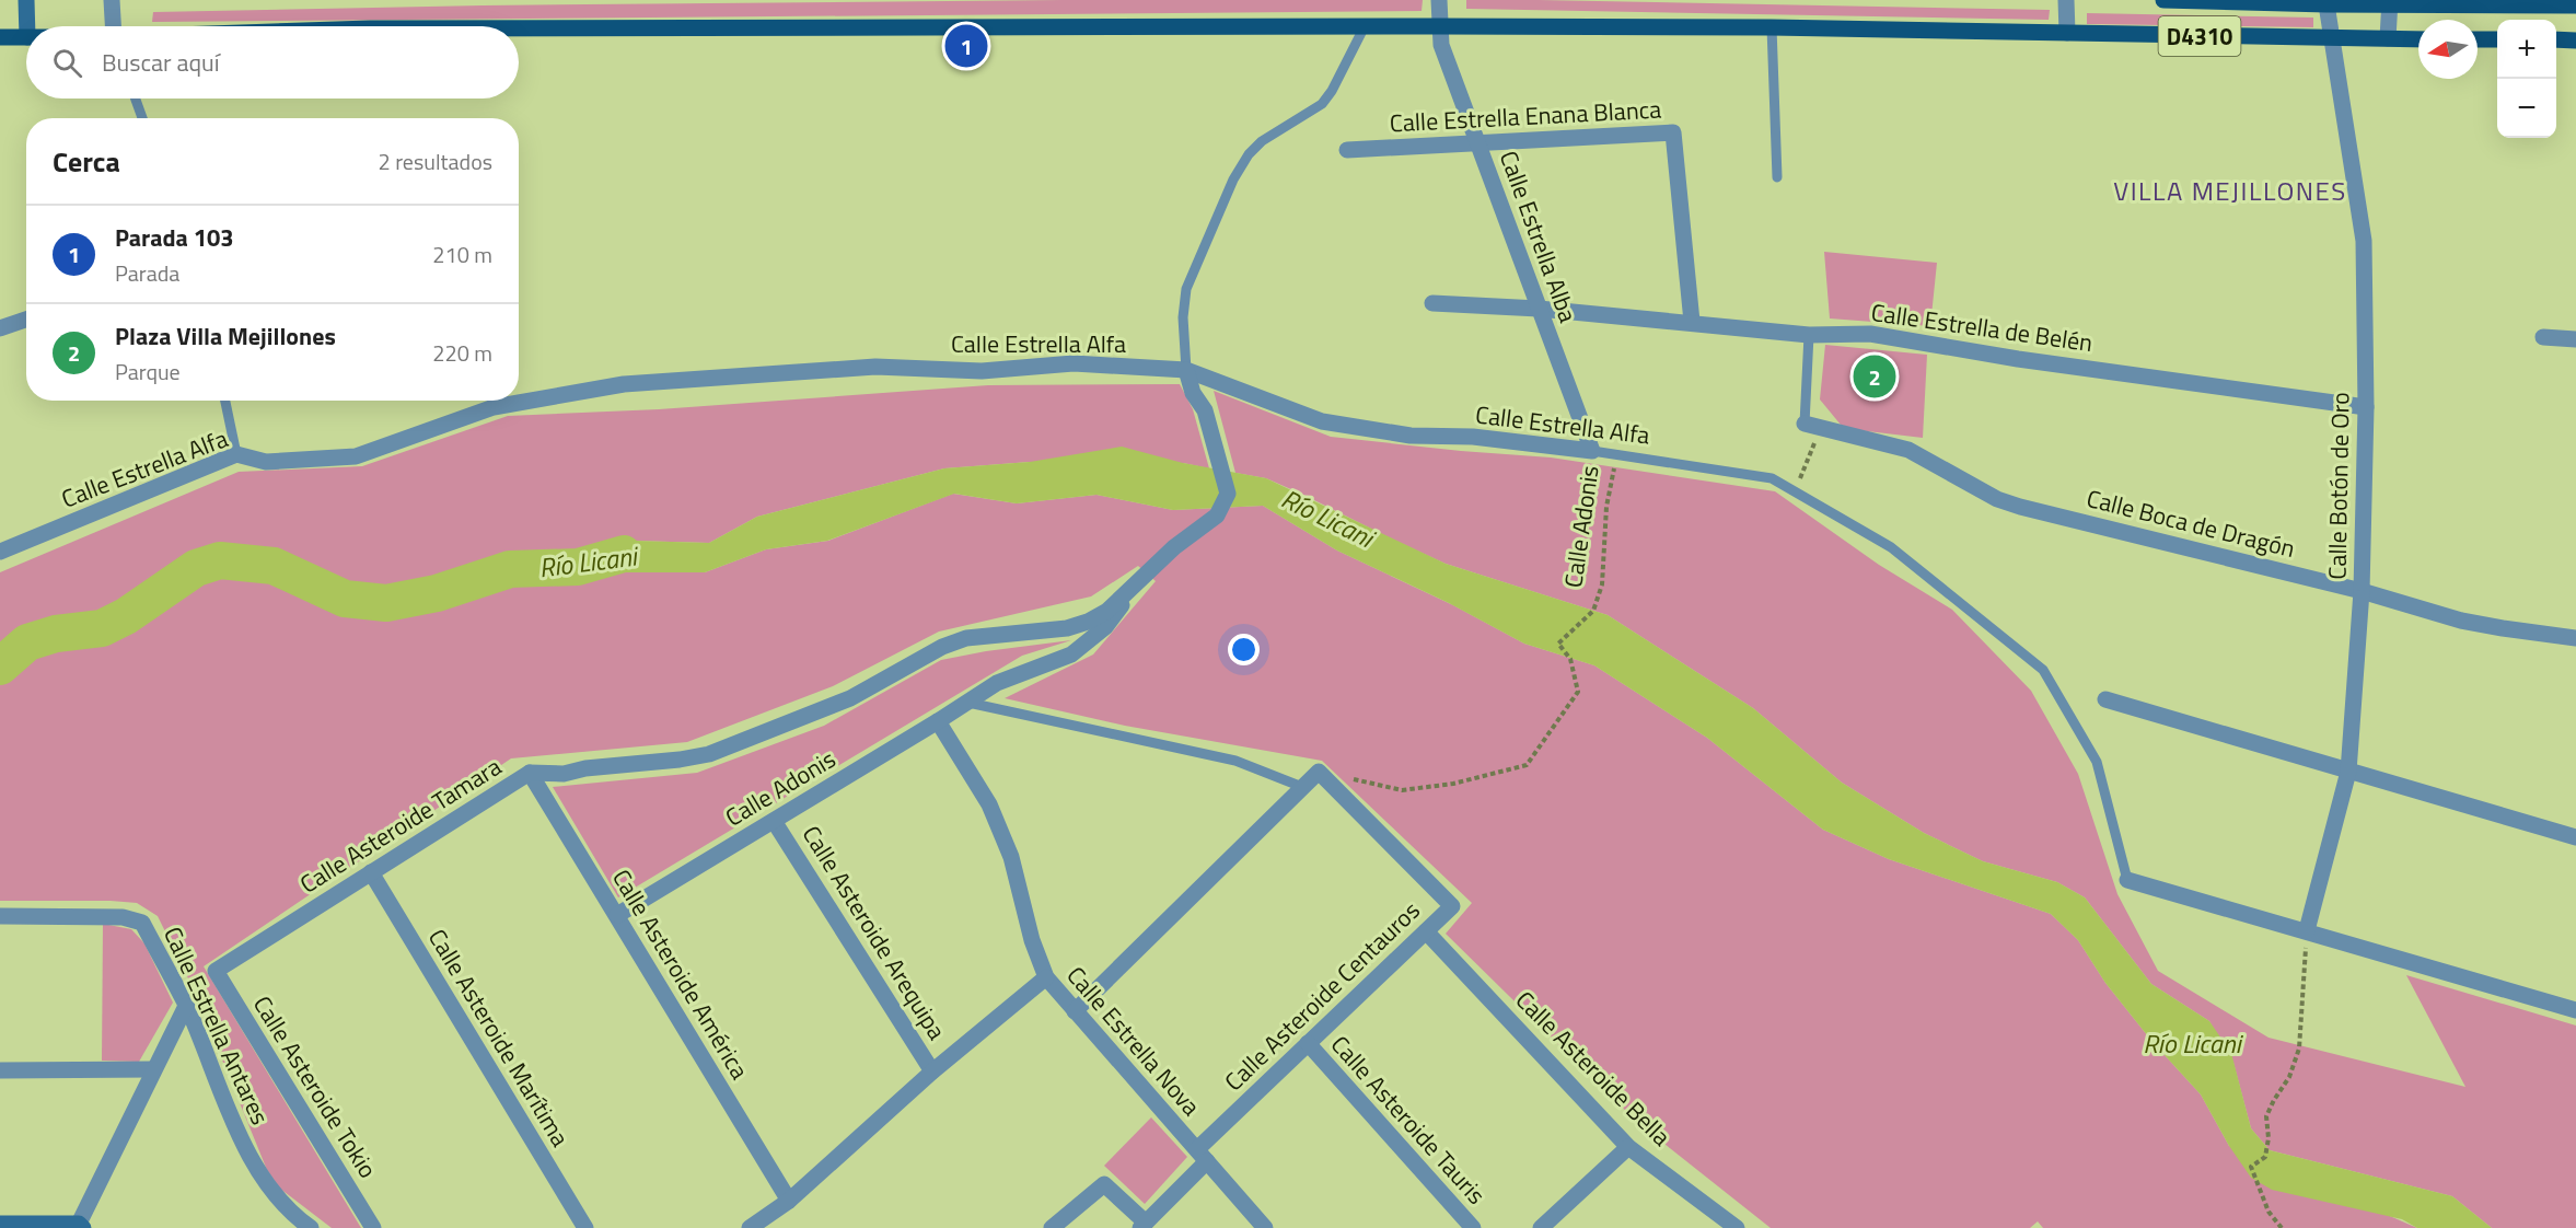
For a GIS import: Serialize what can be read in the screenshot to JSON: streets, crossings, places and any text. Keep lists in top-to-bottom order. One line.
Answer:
{"streets":{"main road":["D4310"],"street":["Calle Estrella Enana Blanca","Calle Estrella Alba","Calle Estrella de Belén","Calle Estrella Alfa","Calle Botón de Oro","Calle Boca de Dragón","Calle Adonis","Calle Asteroide Tamara","Calle Asteroide Arequipa","Calle Asteroide América","Calle Asteroide Centauros","Calle Estrella Antares","Calle Asteroide Marítima","Calle Estrella Nova","Calle Asteroide Bella","Calle Asteroide Tokio","Calle Asteroide Tauris"]},"crossings":[["D4310","Calle Estrella Alba"],["D4310","Calle Botón de Oro"],["Calle Estrella Enana Blanca","Calle Estrella Alba"],["Calle Estrella Enana Blanca","Calle Estrella de Belén"],["Calle Estrella Alba","Calle Estrella de Belén"],["Calle Estrella Alba","Calle Estrella Alfa"],["Calle Estrella de Belén","Calle Botón de Oro"],["Calle Estrella Alfa","Calle Adonis"],["Calle Botón de Oro","Calle Boca de Dragón"],["Calle Adonis","Calle Asteroide Tamara"],["Calle Adonis","Calle Asteroide Arequipa"],["Calle Adonis","Calle Asteroide América"],["Calle Adonis","Calle Asteroide Centauros"],["Calle Adonis","Calle Estrella Nova"],["Calle Asteroide Tamara","Calle Asteroide América"],["Calle Asteroide Tamara","Calle Asteroide Marítima"],["Calle Asteroide Tamara","Calle Asteroide Tokio"],["Calle Asteroide Centauros","Calle Estrella Nova"],["Calle Asteroide Centauros","Calle Asteroide Bella"],["Calle Asteroide Centauros","Calle Asteroide Tauris"]],"districts":["VILLA MEJILLONES"],"water":["Río Licani"],"north":"left","page":{"map_buttons":["+","−"],"pins":["1","2"],"search":"Buscar aquí","heading":["Cerca","2 resultados"],"list":[{"mark":"1","name":"Parada 103","note":"Parada","value":"210 m"},{"mark":"2","name":"Plaza Villa Mejillones","note":"Parque","value":"220 m"}]}}
